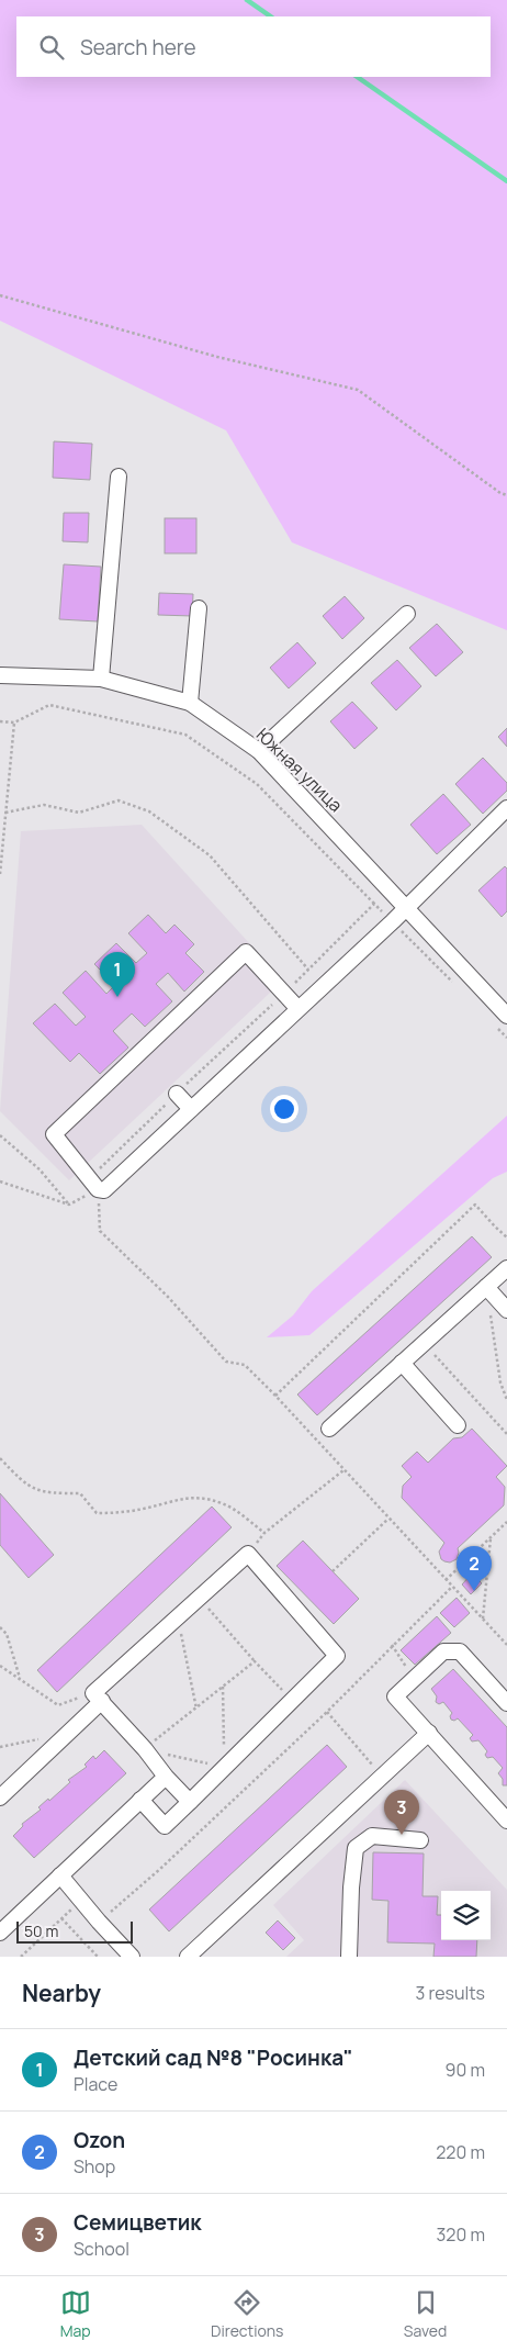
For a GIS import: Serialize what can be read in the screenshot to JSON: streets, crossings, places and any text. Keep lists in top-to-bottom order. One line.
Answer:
{"streets":{"street":["Южная улица"]},"scale_bar":"50 m","page":{"search":"Search here","pins":["1","2","3"],"scale":"50 m","heading":["Nearby","3 results"],"list":[{"mark":"1","name":"Детский сад №8 \"Росинка\"","note":"Place","value":"90 m"},{"mark":"2","name":"Ozon","note":"Shop","value":"220 m"},{"mark":"3","name":"Семицветик","note":"School","value":"320 m"}],"nav":["Map","Directions","Saved"]}}
